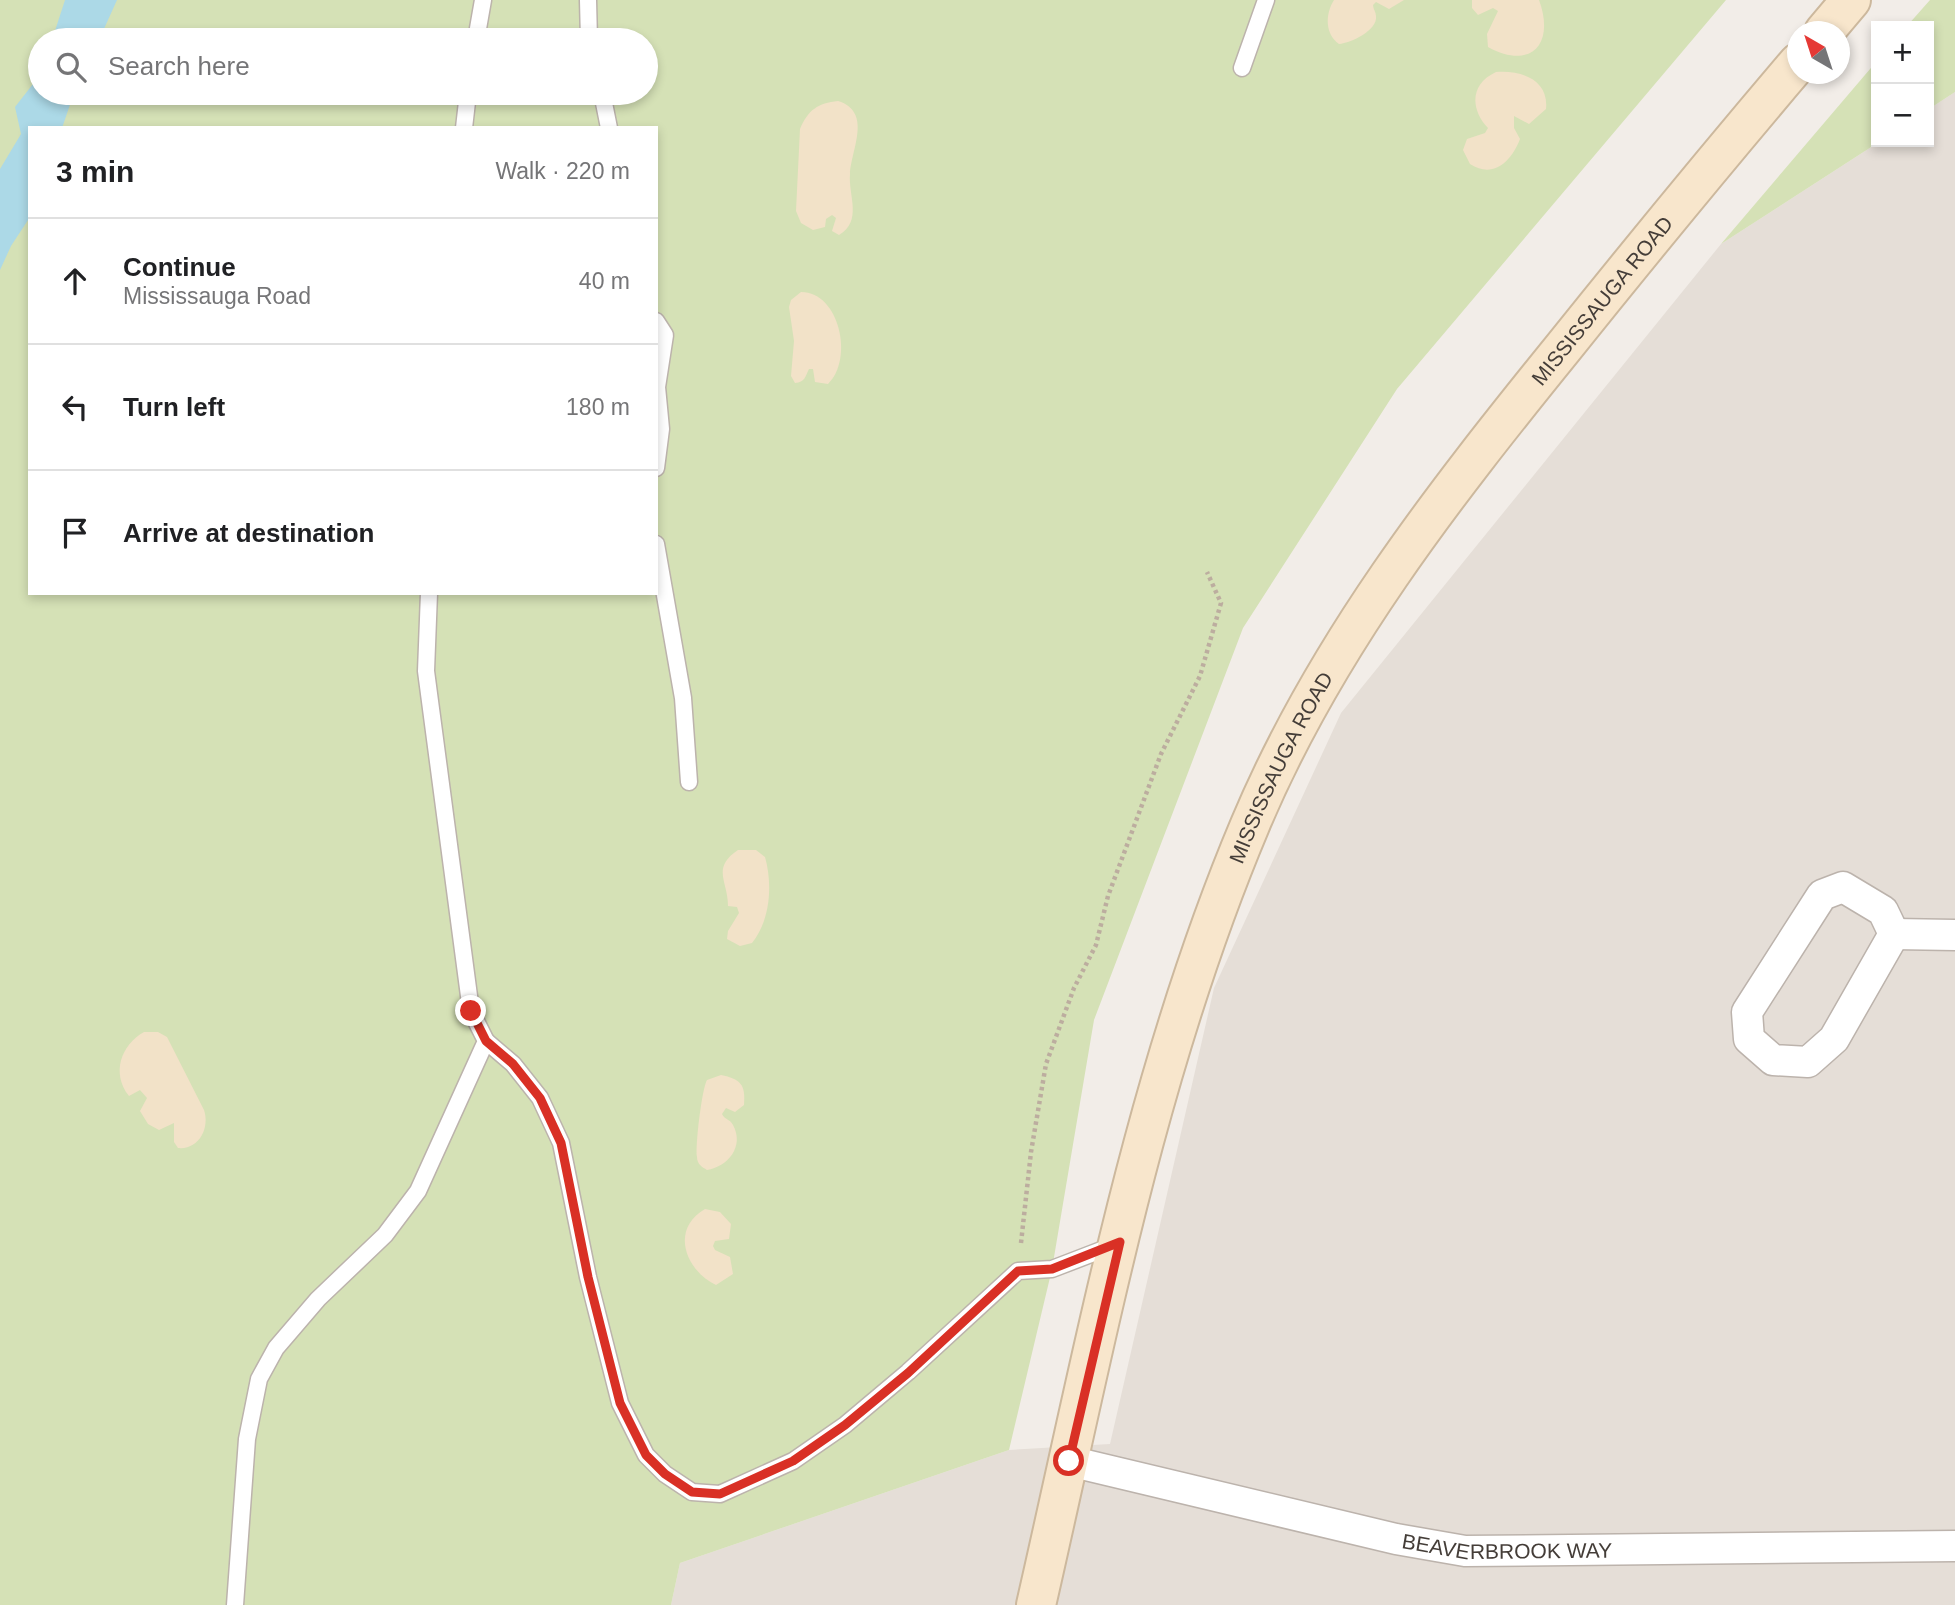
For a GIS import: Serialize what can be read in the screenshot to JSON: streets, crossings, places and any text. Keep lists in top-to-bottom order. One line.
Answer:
{"streets":{"main road":["MISSISSAUGA ROAD"],"street":["BEAVERBROOK WAY"]},"crossings":[["MISSISSAUGA ROAD","BEAVERBROOK WAY"]],"north":"top left","page":{"map_buttons":["+","−"],"search":"Search here","heading":["3 min","Walk · 220 m"],"list":[["Continue","Mississauga Road","40 m"],["Turn left","180 m"],"Arrive at destination"]}}
